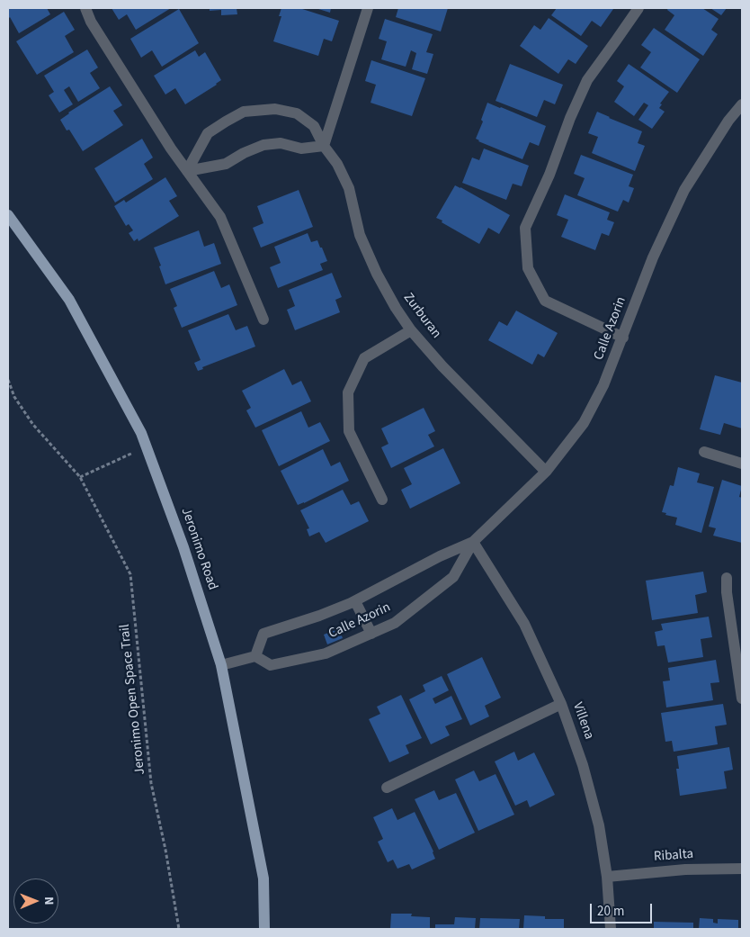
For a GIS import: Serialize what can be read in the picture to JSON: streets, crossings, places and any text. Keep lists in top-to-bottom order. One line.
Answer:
{"streets":{"main road":["Jeronimo Road"],"street":["Zurburan","Calle Azorin","Villena","Ribalta"],"path":["Jeronimo Open Space Trail"]},"crossings":[["Zurburan","Calle Azorin"],["Calle Azorin","Villena"],["Villena","Ribalta"]],"scale_bar":"20 m","north":"right"}
